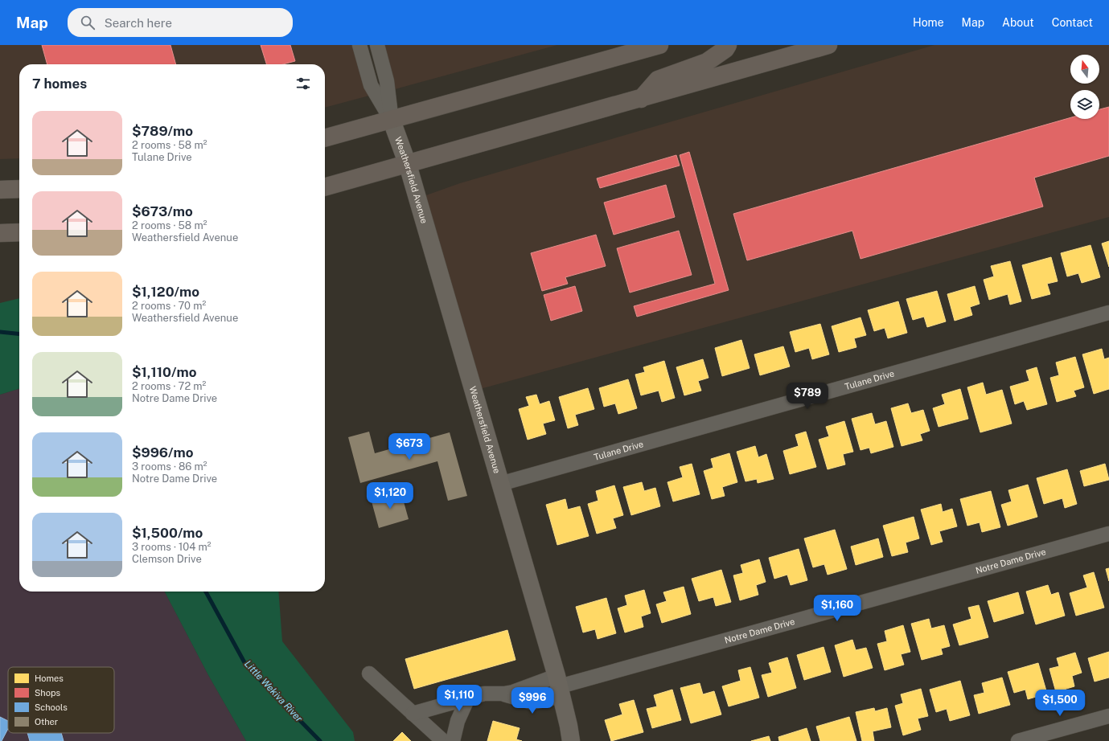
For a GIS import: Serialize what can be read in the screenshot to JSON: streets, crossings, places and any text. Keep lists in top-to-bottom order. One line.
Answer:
{"streets":{"street":["Weathersfield Avenue","Tulane Drive","Notre Dame Drive"]},"crossings":[["Weathersfield Avenue","Tulane Drive"],["Weathersfield Avenue","Notre Dame Drive"]],"water":["Little Wekiva River"],"legend":["Homes","Shops","Schools","Other"],"north":"top","page":{"header":"Map","search":"Search here","nav":["Home","Map","About","Contact"],"heading":"7 homes","list":[{"name":"$789/mo","note":"2 rooms · 58 m² · Tulane Drive"},{"name":"$673/mo","note":"2 rooms · 58 m² · Weathersfield Avenue"},{"name":"$1,120/mo","note":"2 rooms · 70 m² · Weathersfield Avenue"},{"name":"$1,110/mo","note":"2 rooms · 72 m² · Notre Dame Drive"},{"name":"$996/mo","note":"3 rooms · 86 m² · Notre Dame Drive"},{"name":"$1,500/mo","note":"3 rooms · 104 m² · Clemson Drive"}],"price":["$789","$673","$1,120","$1,160","$1,110","$996","$1,500"]}}
